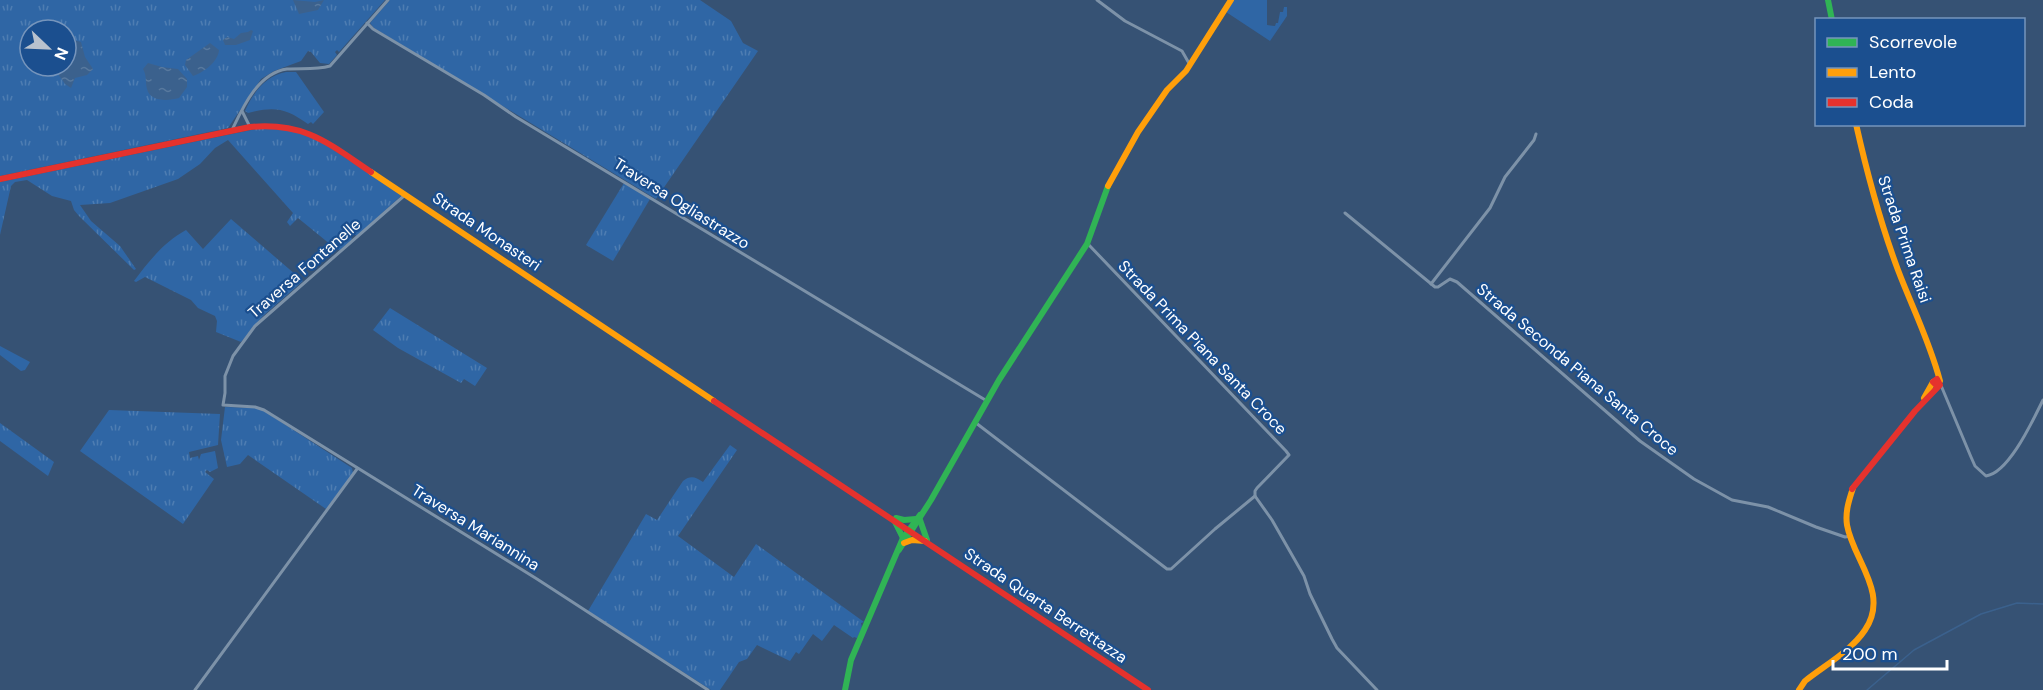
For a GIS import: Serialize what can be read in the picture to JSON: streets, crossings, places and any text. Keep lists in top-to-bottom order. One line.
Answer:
{"streets":{"main road":["Strada Monasteri","Strada Prima Raisi","Strada Quarta Berrettazza"],"street":["Traversa Ogliastrazzo","Traversa Fontanelle","Strada Prima Piana Santa Croce","Strada Seconda Piana Santa Croce","Traversa Mariannina"]},"crossings":[["Strada Monasteri","Traversa Fontanelle"],["Strada Monasteri","Strada Quarta Berrettazza"],["Traversa Fontanelle","Traversa Mariannina"]],"legend":["Scorrevole","Lento","Coda"],"scale_bar":"200 m","north":"bottom right"}
